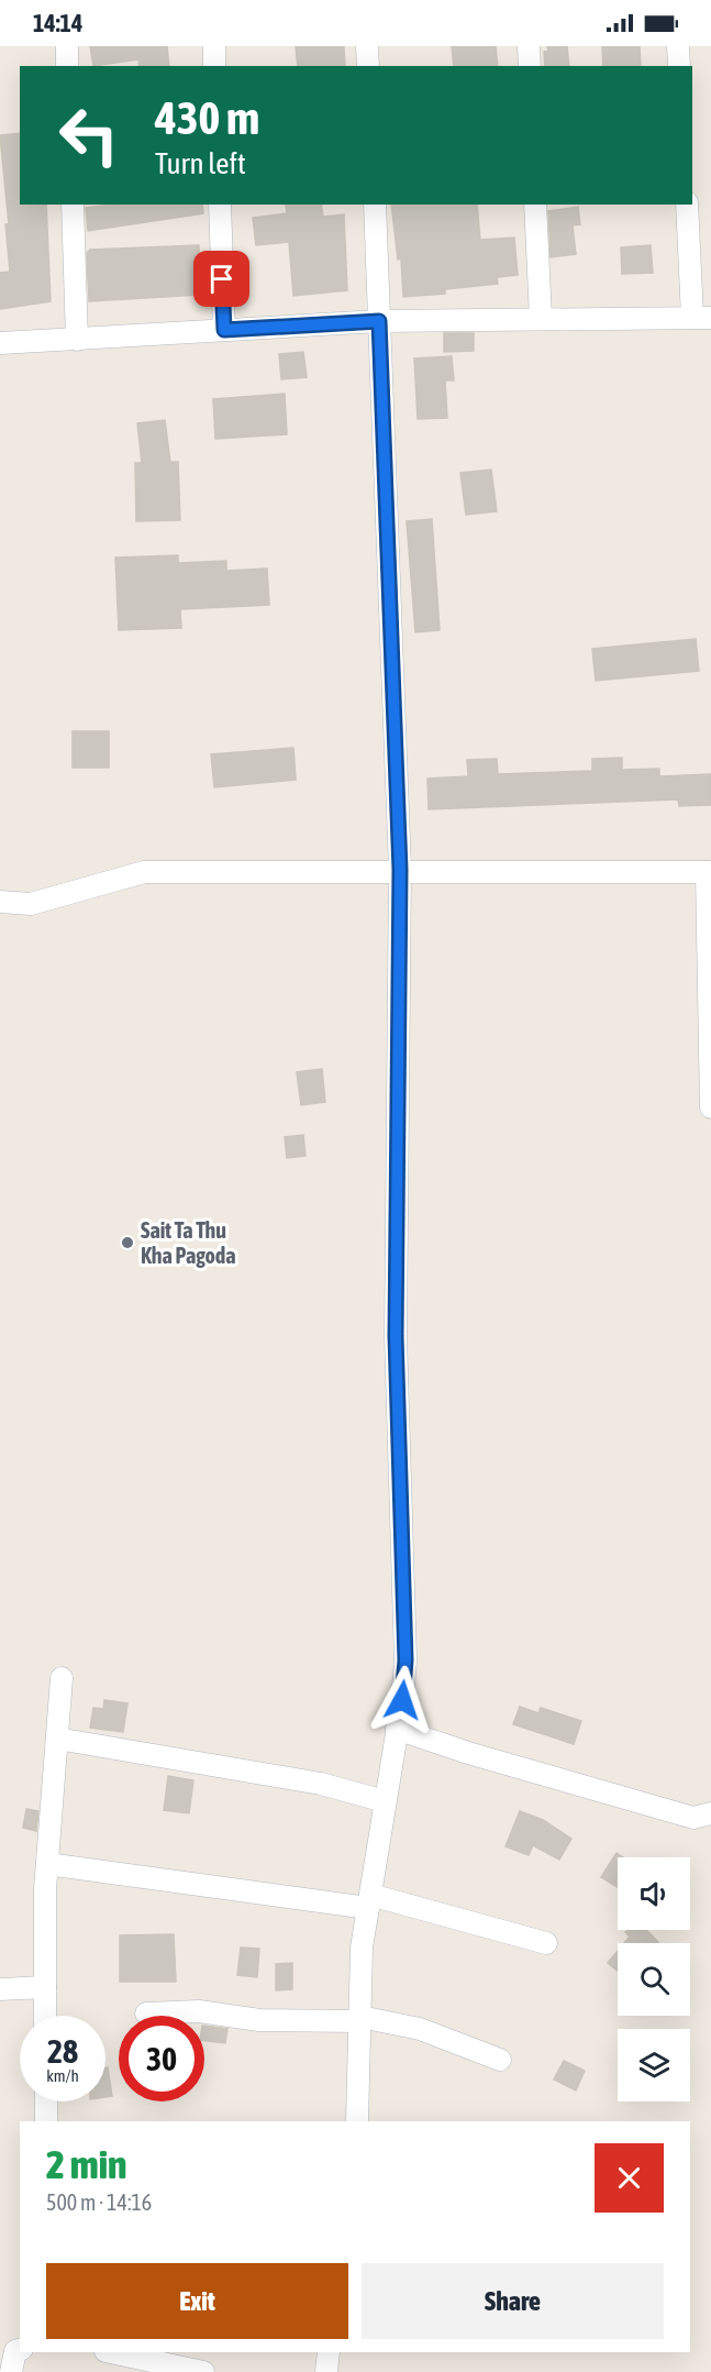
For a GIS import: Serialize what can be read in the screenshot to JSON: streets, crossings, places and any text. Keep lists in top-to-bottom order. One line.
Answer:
{"places":["Sait Ta Thu Kha Pagoda"],"page":{"status":"14:14","turn":["430 m","Turn left"],"speed":"28 km/h","limit":"30","heading":["2 min","500 m · 14:16"],"buttons":["Exit","Share"]}}
